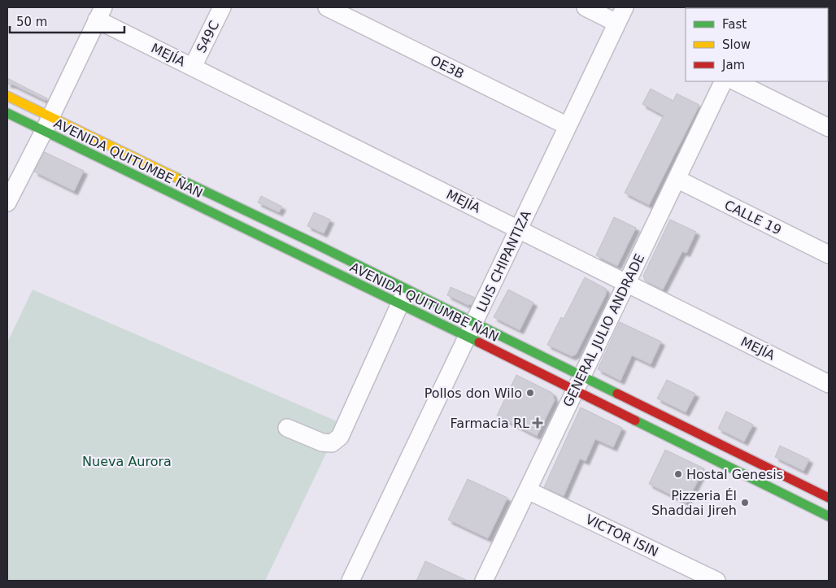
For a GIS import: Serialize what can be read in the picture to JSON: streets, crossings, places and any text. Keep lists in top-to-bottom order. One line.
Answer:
{"streets":{"street":["S49C","MEJÍA","OE3B","AVENIDA QUITUMBE ÑAN","CALLE 19","LUIS CHIPANTIZA","GENERAL JULIO ANDRADE","VICTOR ISIN"]},"crossings":[["S49C","MEJÍA"],["MEJÍA","LUIS CHIPANTIZA"],["MEJÍA","GENERAL JULIO ANDRADE"],["OE3B","LUIS CHIPANTIZA"],["AVENIDA QUITUMBE ÑAN","LUIS CHIPANTIZA"],["AVENIDA QUITUMBE ÑAN","GENERAL JULIO ANDRADE"],["CALLE 19","GENERAL JULIO ANDRADE"],["GENERAL JULIO ANDRADE","VICTOR ISIN"]],"parks":["Nueva Aurora"],"places":{"other":["Pollos don Wilo","Hostal Genesis","Pizzeria Él Shaddai Jireh"],"health":["Farmacia RL"]},"legend":["Fast","Slow","Jam"],"scale_bar":"50 m"}
